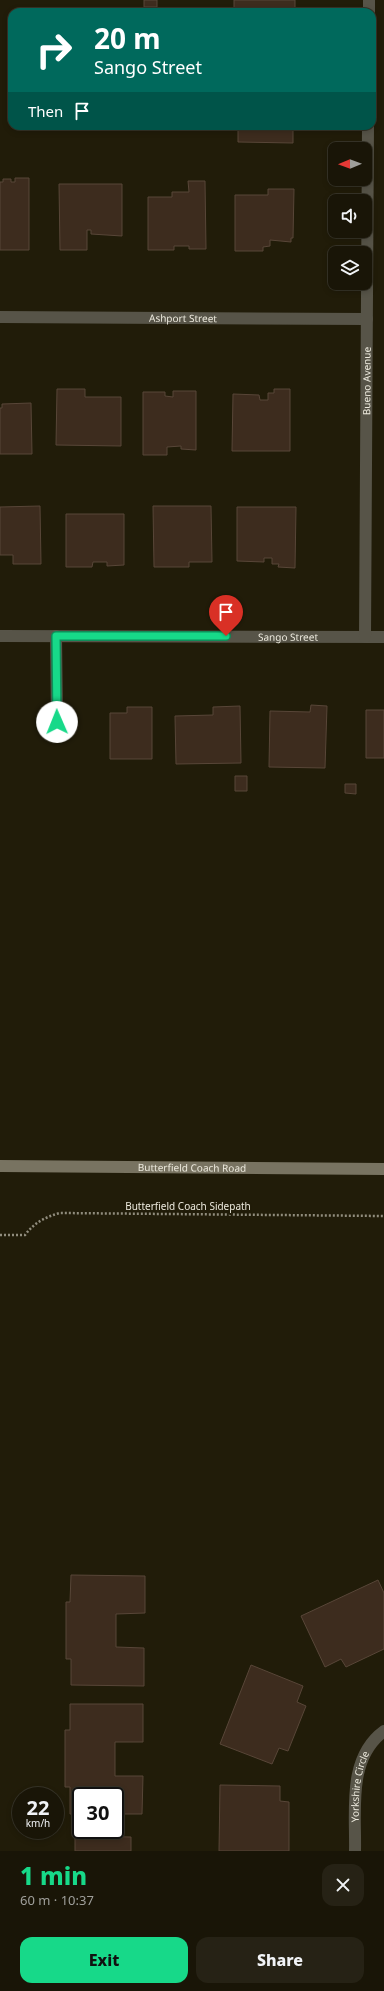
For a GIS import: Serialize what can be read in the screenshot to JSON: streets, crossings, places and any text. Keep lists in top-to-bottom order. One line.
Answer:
{"streets":{"main road":["Butterfield Coach Road"],"street":["Ashport Street","Bueno Avenue","Sango Street","Yorkshire Circle"],"path":["Butterfield Coach Sidepath"]},"crossings":[["Ashport Street","Bueno Avenue"],["Bueno Avenue","Sango Street"]],"north":"left","page":{"turn":["20 m","Sango Street"],"then":"Then","speed":"22 km/h","limit":"30","heading":["1 min","60 m · 10:37"],"buttons":["Exit","Share"]}}
